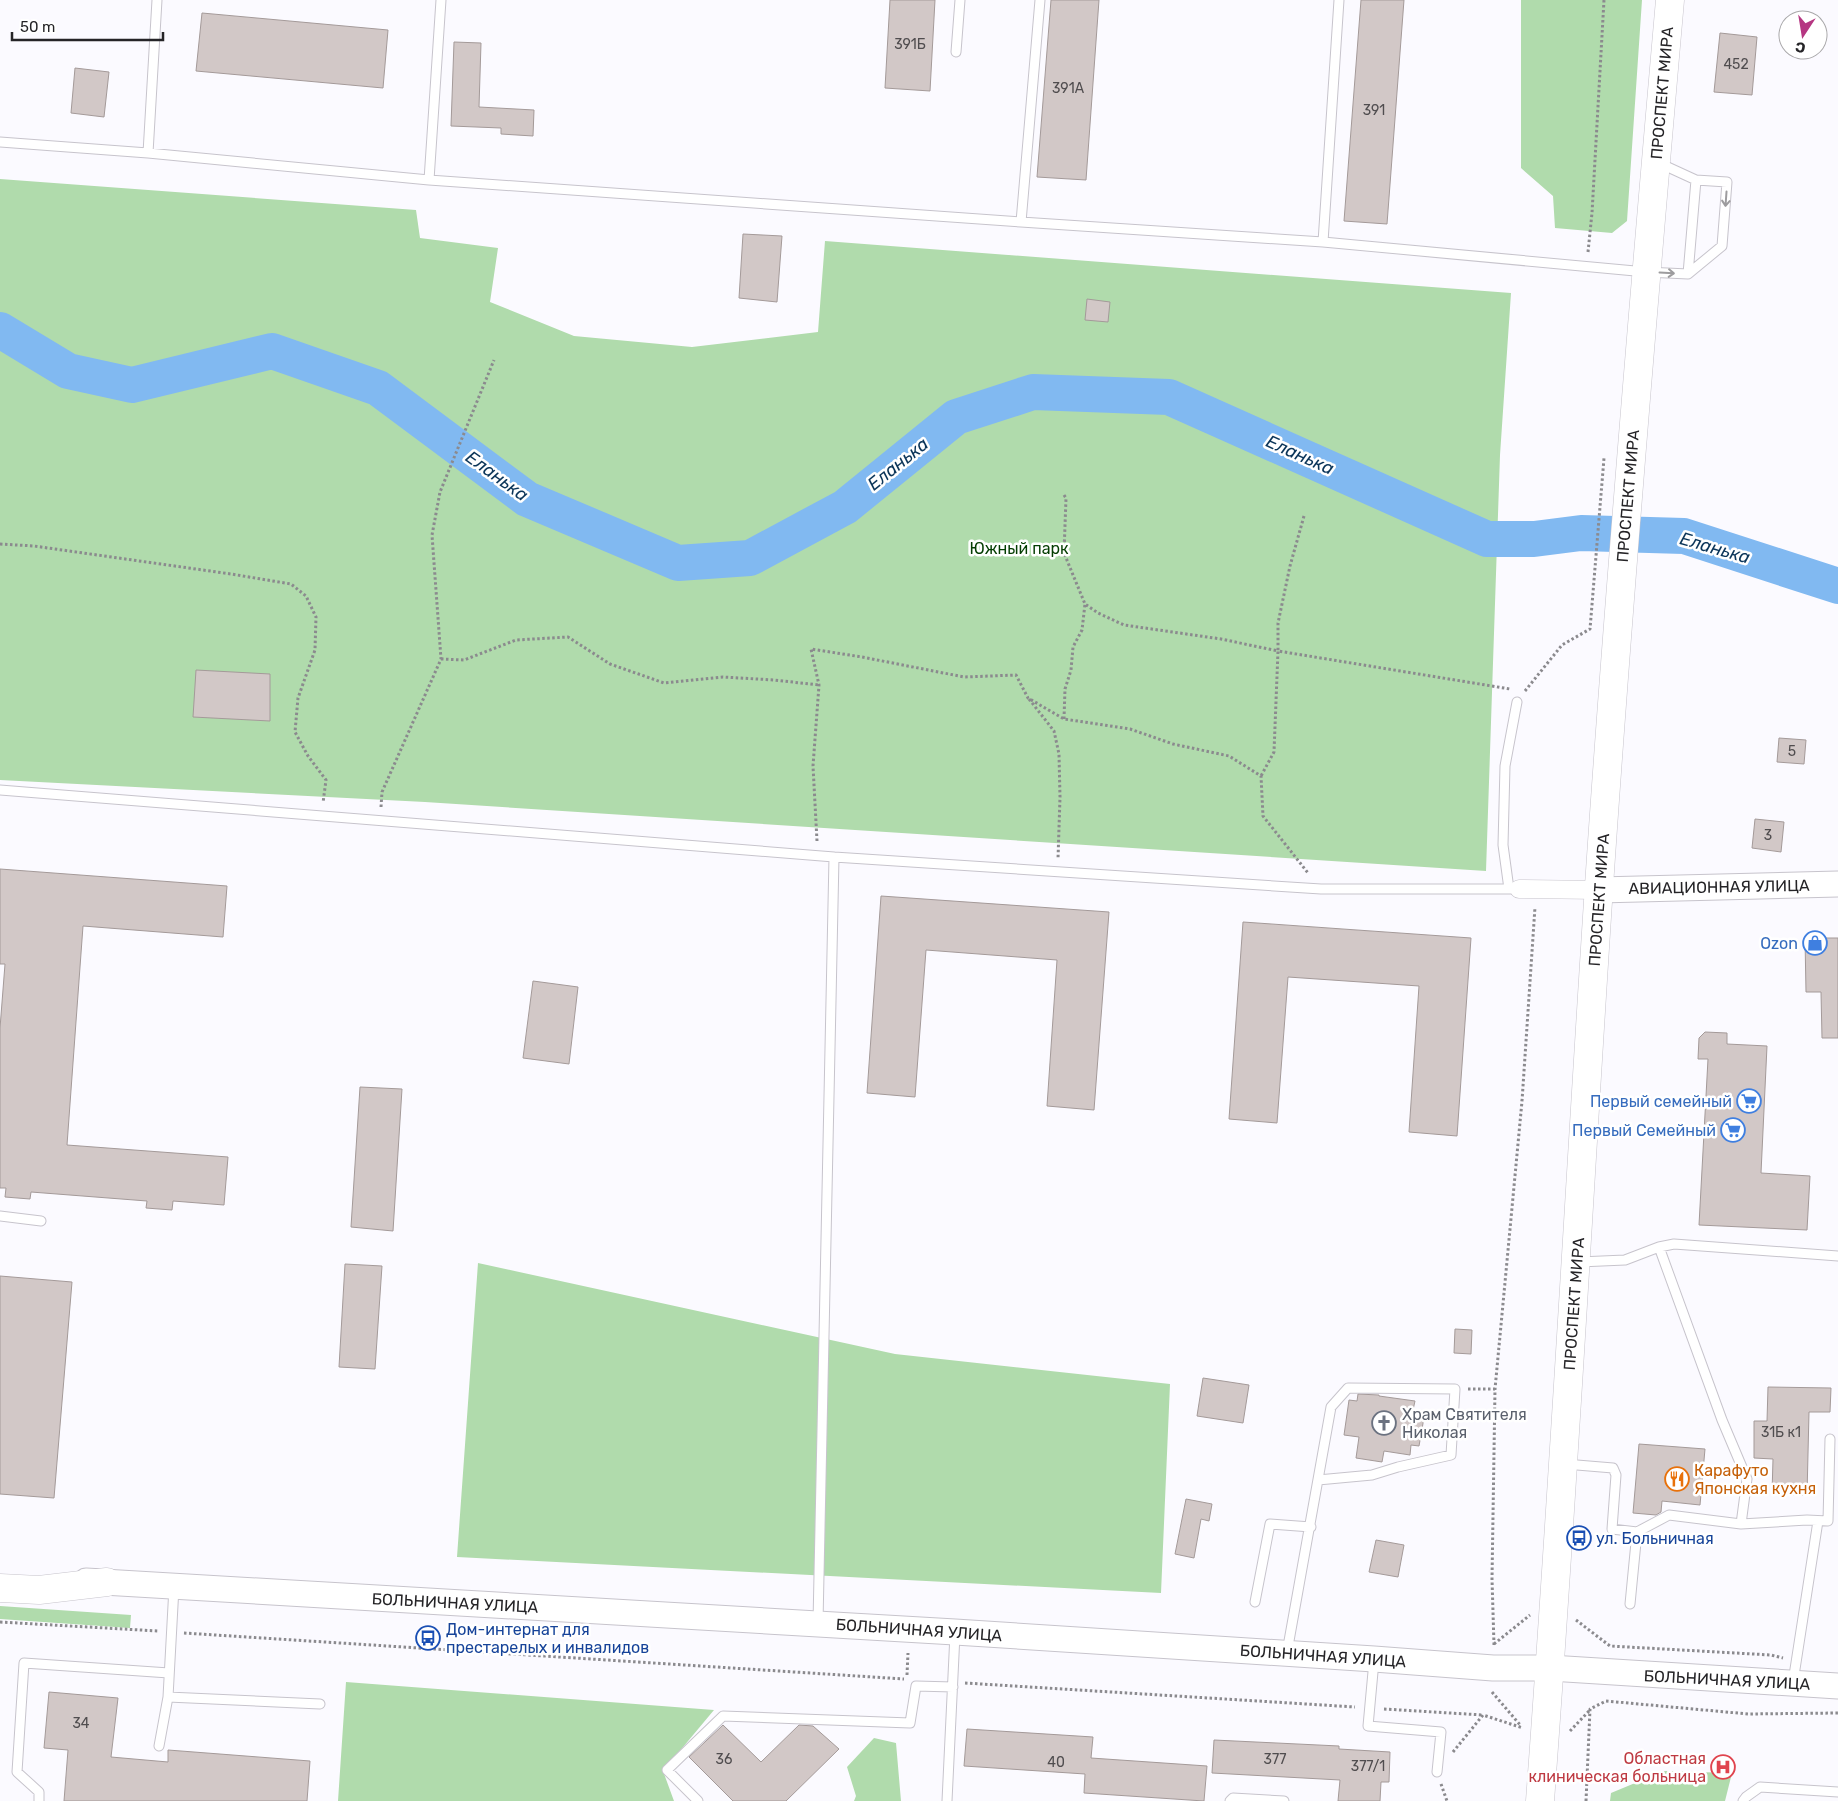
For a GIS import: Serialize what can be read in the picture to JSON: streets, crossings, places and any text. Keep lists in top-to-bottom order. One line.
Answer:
{"streets":{"main road":["ПРОСПЕКТ МИРА","АВИАЦИОННАЯ УЛИЦА","БОЛЬНИЧНАЯ УЛИЦА"]},"crossings":[["ПРОСПЕКТ МИРА","АВИАЦИОННАЯ УЛИЦА"],["ПРОСПЕКТ МИРА","БОЛЬНИЧНАЯ УЛИЦА"]],"water":["Еланька"],"parks":["Южный парк"],"places":{"shop":["Ozon"],"supermarket":["Первый семейный","Первый Семейный"],"church":["Храм Святителя Николая"],"restaurant":["Карафуто Японская кухня"],"bus stop":["ул. Больничная","Дом-интернат для престарелых и инвалидов"],"hospital":["Областная клиническая больница"]},"house_numbers":["391Б","452","391А","391","5","3","31Б к1","34","36","377","40","377/1"],"scale_bar":"50 m","north":"bottom"}
